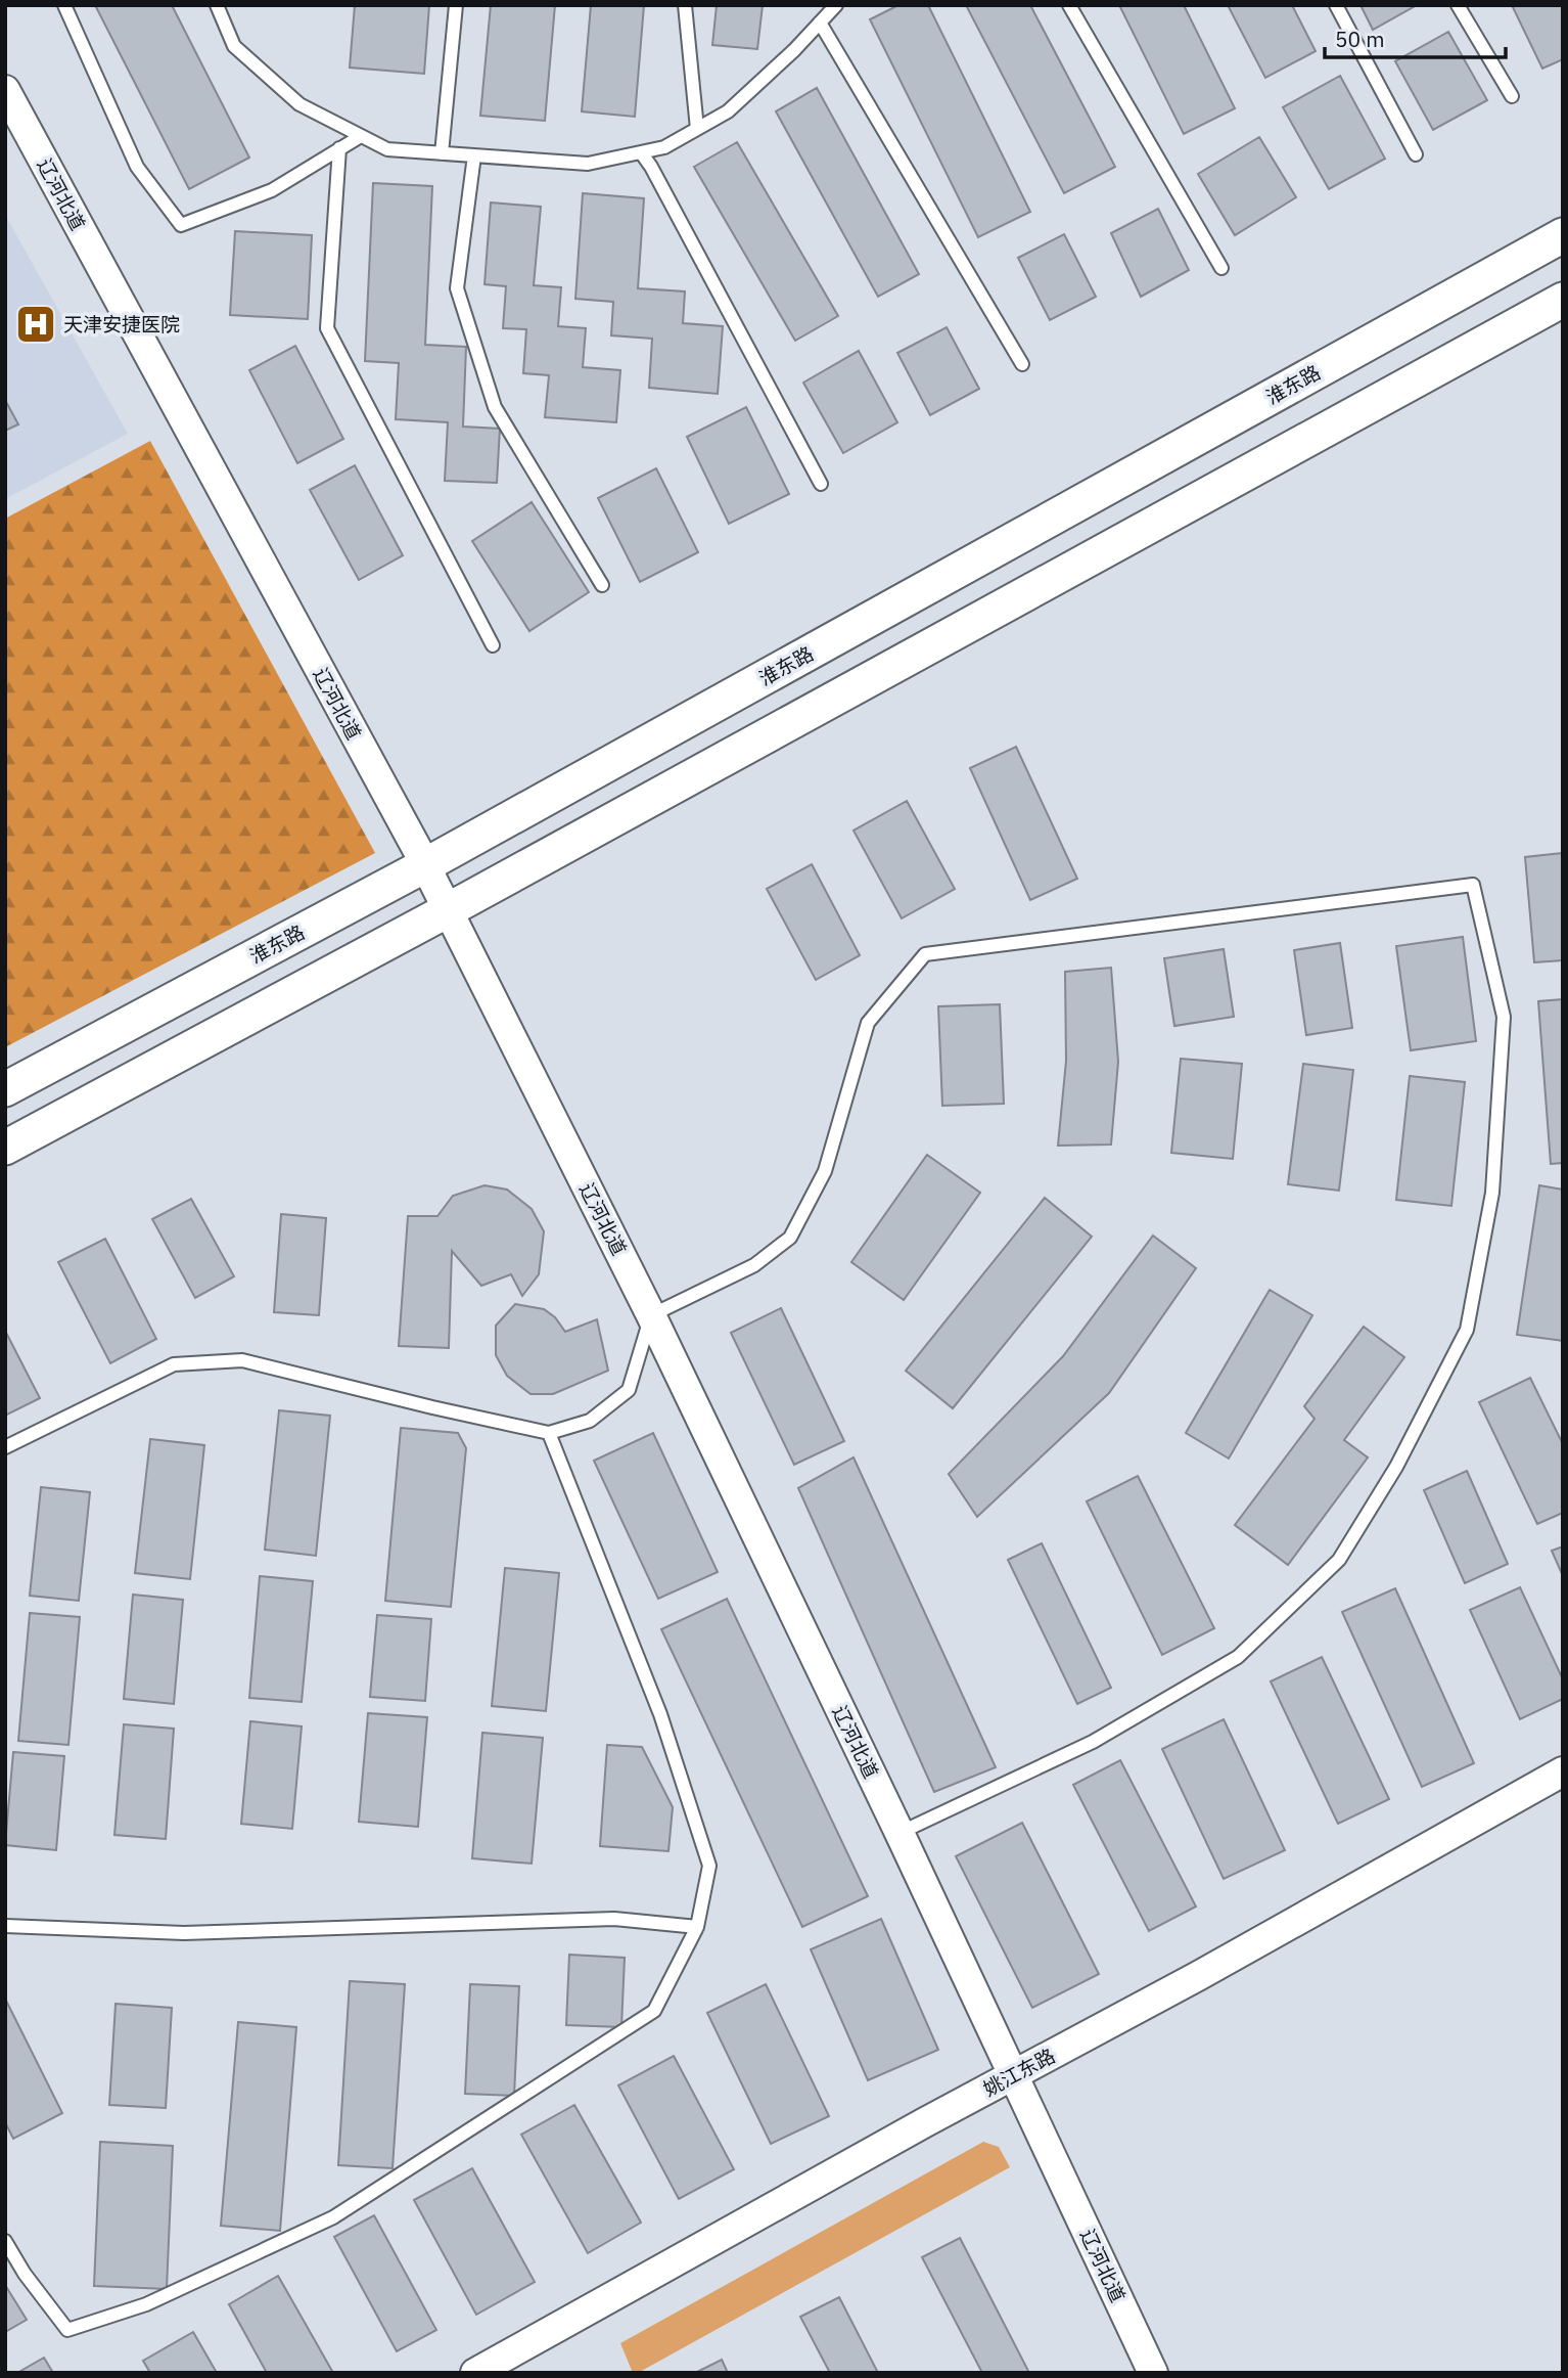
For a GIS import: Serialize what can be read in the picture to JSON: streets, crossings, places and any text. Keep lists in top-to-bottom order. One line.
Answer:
{"streets":{"main road":["淮东路"],"street":["辽河北道","姚江东路"]},"crossings":[["辽河北道","淮东路"],["辽河北道","姚江东路"]],"places":{"hospital":["天津安捷医院"]},"scale_bar":"50 m"}
